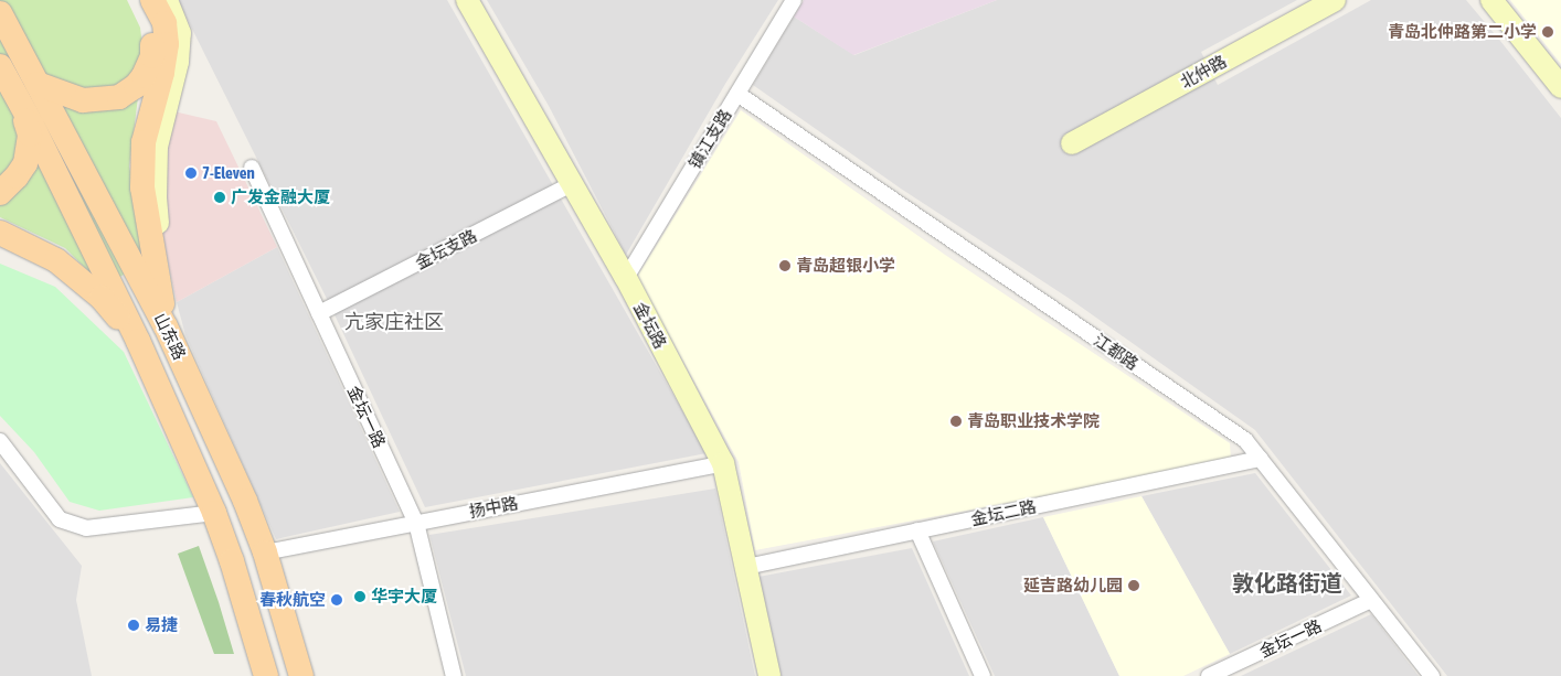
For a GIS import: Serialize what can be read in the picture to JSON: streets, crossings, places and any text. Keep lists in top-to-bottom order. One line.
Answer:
{"streets":{"main road":["山东路"],"street":["北仲路","镇江支路","金坛支路","金坛路","江都路","金坛一路","扬中路","金坛二路"]},"crossings":[["镇江支路","金坛路"],["镇江支路","江都路"],["金坛支路","金坛路"],["金坛支路","金坛一路"],["金坛路","扬中路"],["金坛路","金坛二路"],["山东路","扬中路"],["江都路","金坛一路"],["江都路","金坛二路"],["金坛一路","扬中路"]],"districts":["亢家庄社区","敦化路街道"],"places":["青岛北仲路第二小学","7-Eleven","广发金融大厦","青岛超银小学","青岛职业技术学院","延吉路幼儿园","华宇大厦","春秋航空","易捷"]}
